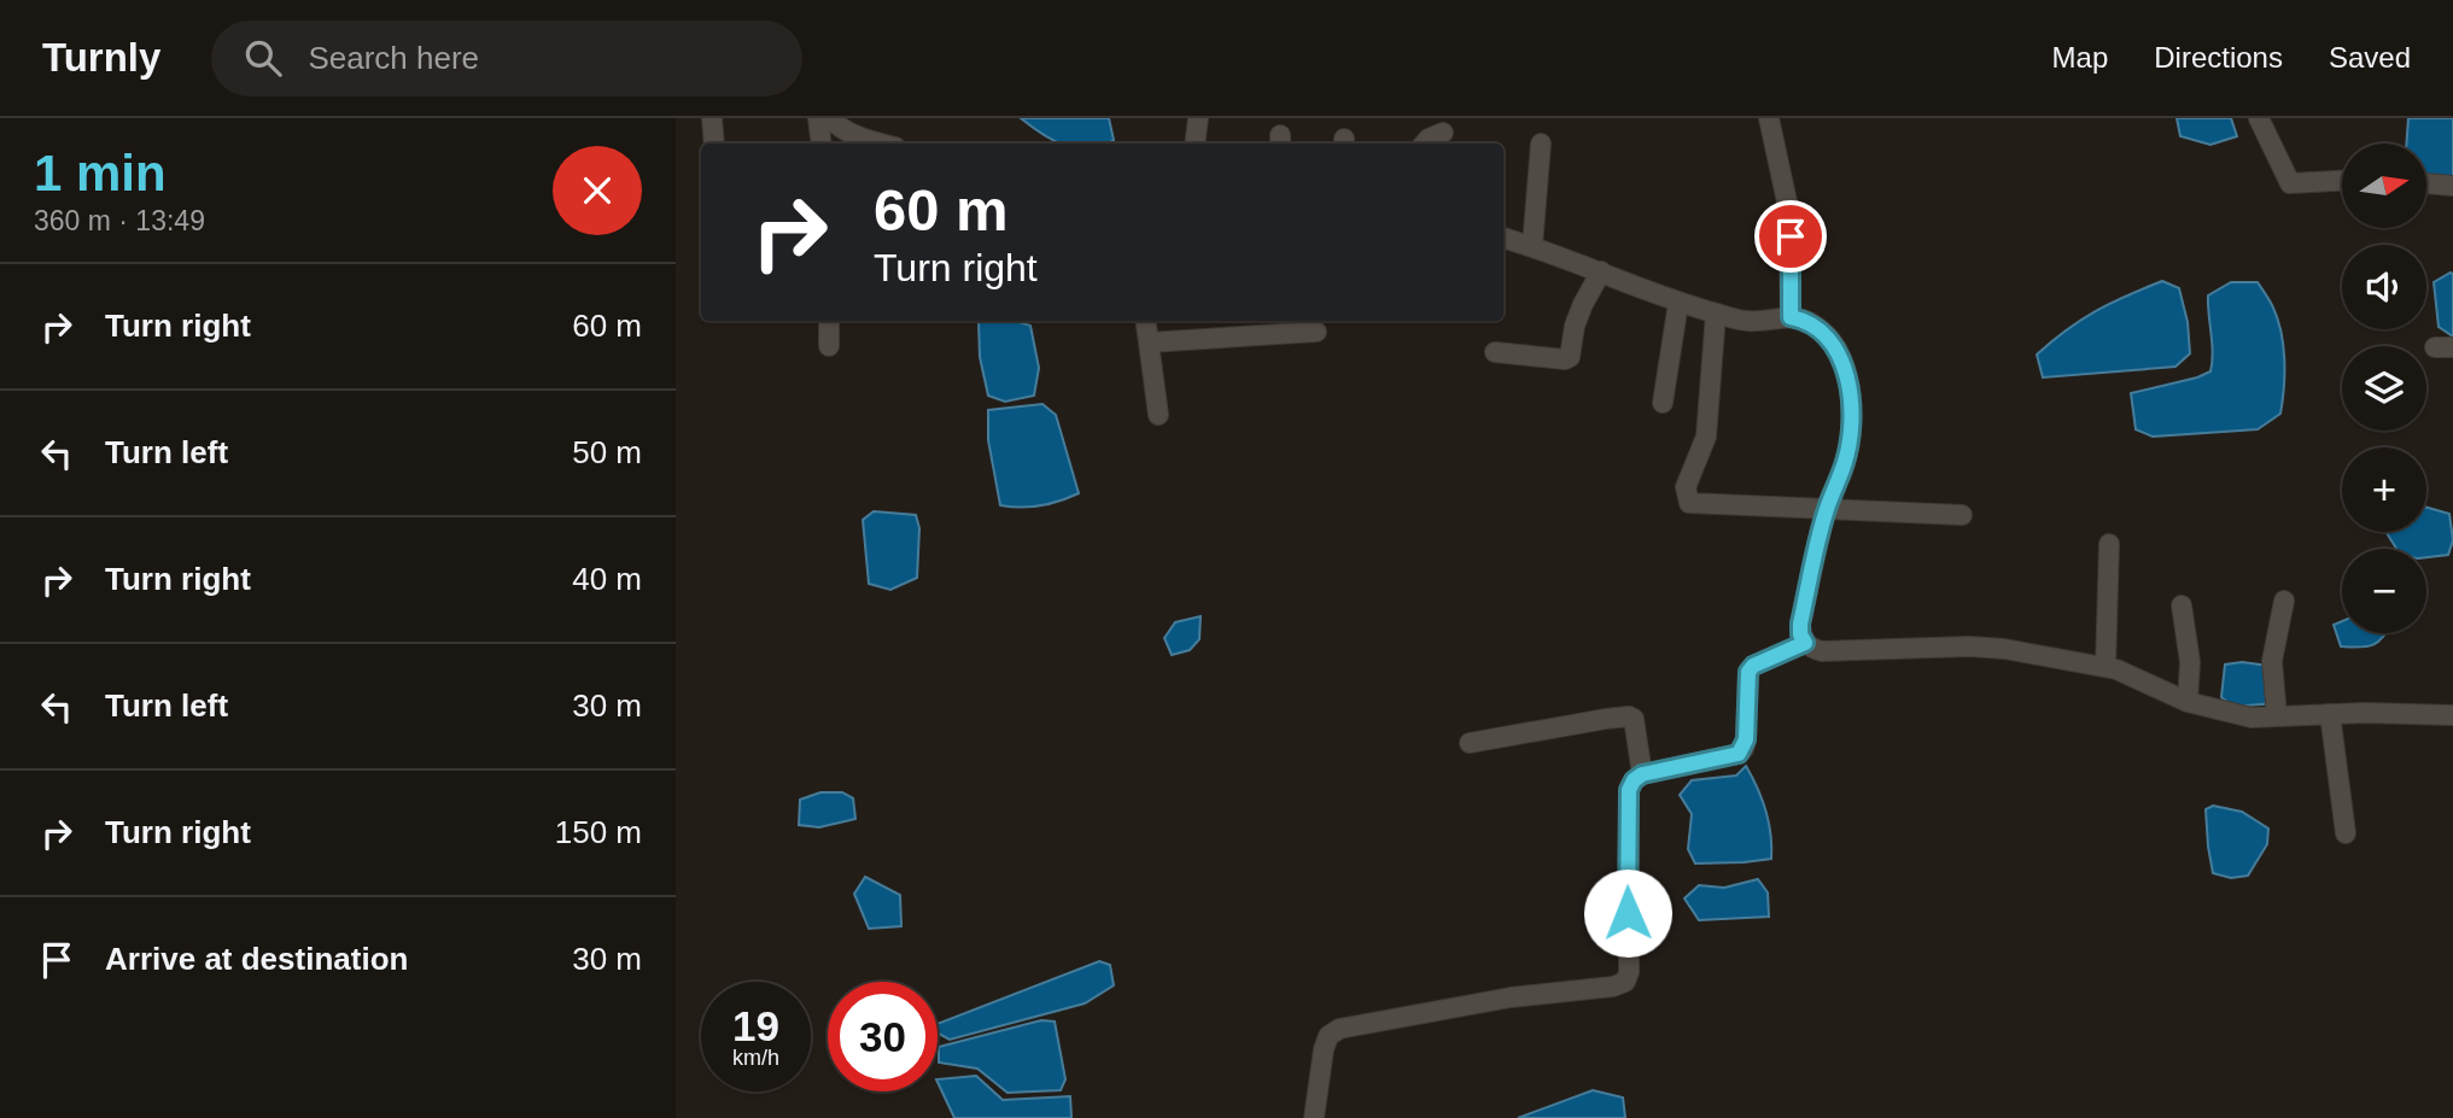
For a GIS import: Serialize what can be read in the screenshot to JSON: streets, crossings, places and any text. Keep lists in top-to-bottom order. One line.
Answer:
{"north":"right","page":{"header":"Turnly","search":"Search here","nav":["Map","Directions","Saved"],"heading":["1 min","360 m · 13:49"],"map_buttons":["+","−"],"turn":["60 m","Turn right"],"list":[{"name":"Turn right","value":"60 m"},{"name":"Turn left","value":"50 m"},{"name":"Turn right","value":"40 m"},{"name":"Turn left","value":"30 m"},{"name":"Turn right","value":"150 m"},{"name":"Arrive at destination","value":"30 m"}],"speed":"19 km/h","limit":"30"}}
